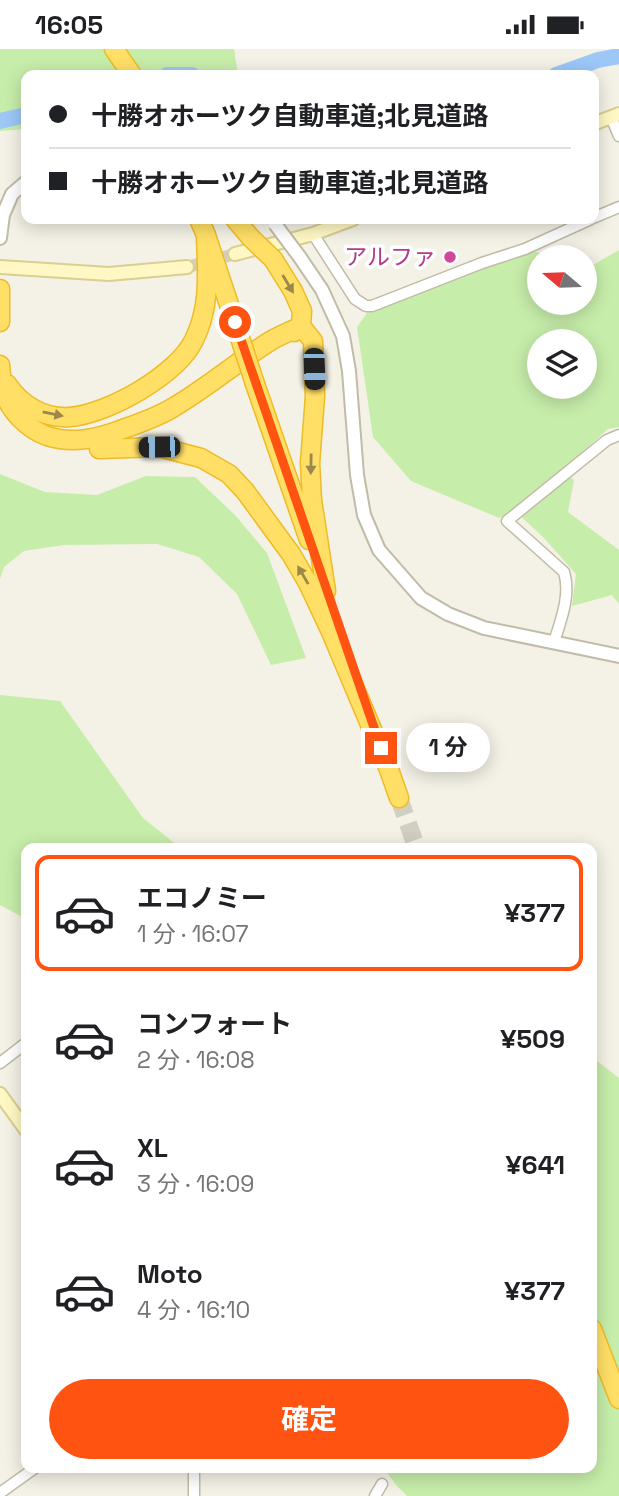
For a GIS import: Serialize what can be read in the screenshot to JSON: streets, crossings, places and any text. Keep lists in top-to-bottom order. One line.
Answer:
{"places":["アルファ"],"north":"left","page":{"status":"16:05","banner":["十勝オホーツク自動車道;北見道路","十勝オホーツク自動車道;北見道路"],"bubble":"1 分","list":[{"name":"エコノミー","note":"1 分 · 16:07","value":"¥377"},{"name":"コンフォート","note":"2 分 · 16:08","value":"¥509"},{"name":"XL","note":"3 分 · 16:09","value":"¥641"},{"name":"Moto","note":"4 分 · 16:10","value":"¥377"}],"buttons":"確定"}}
